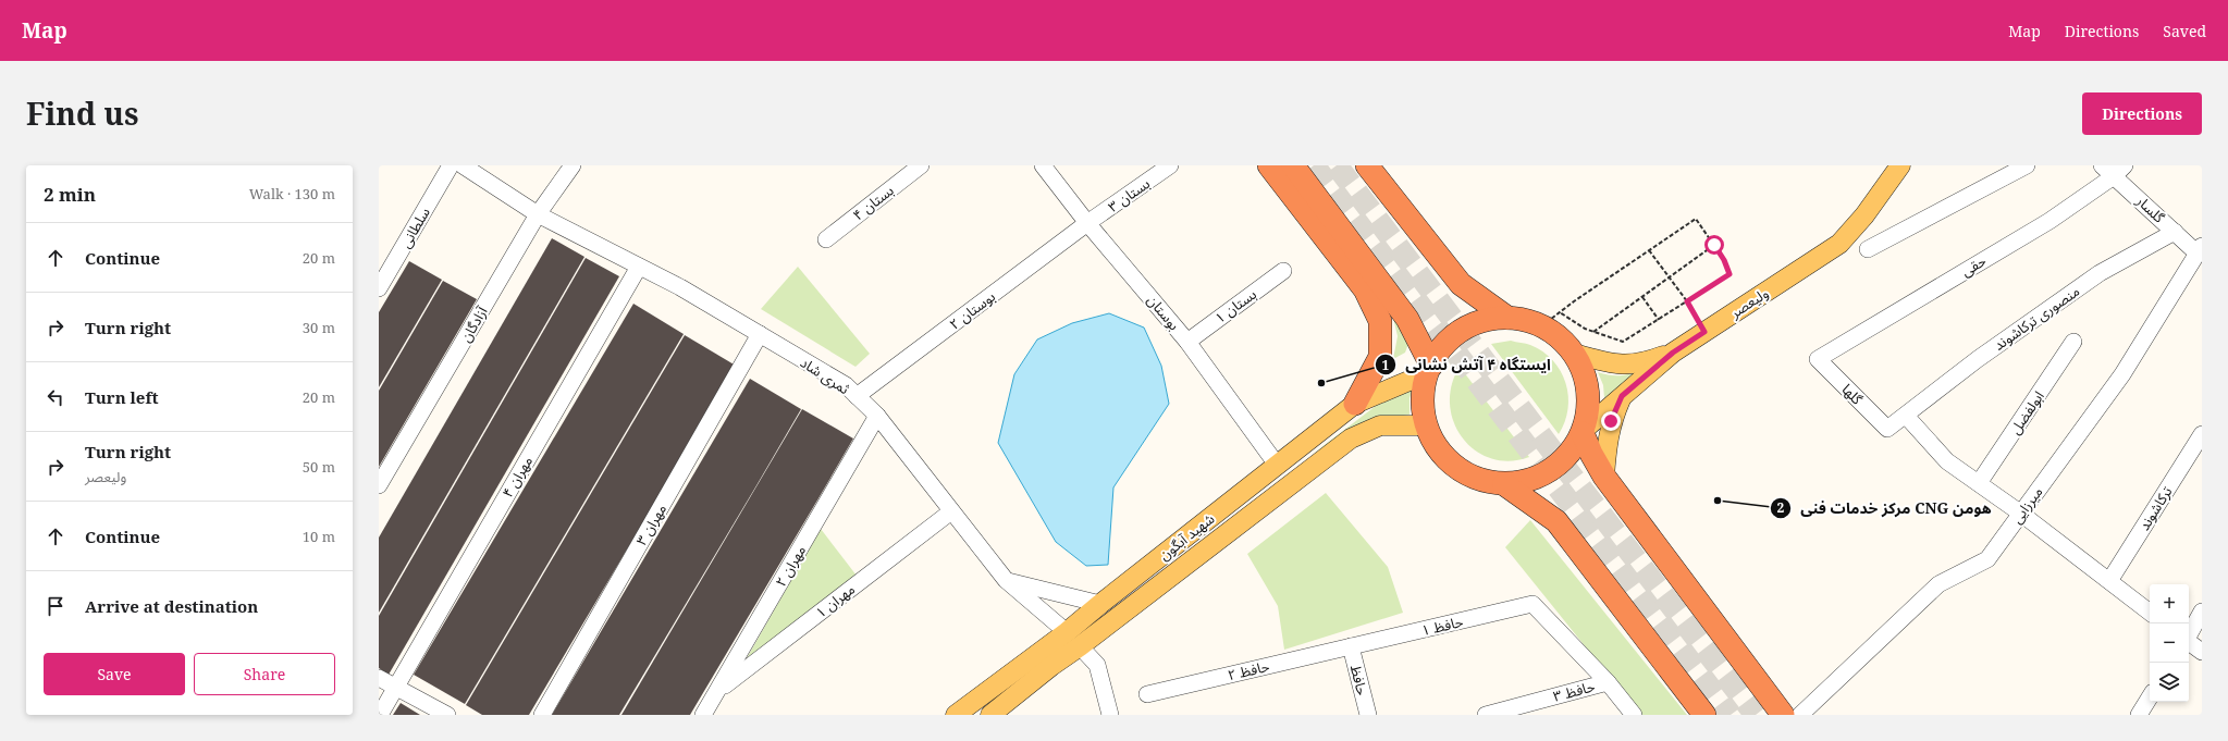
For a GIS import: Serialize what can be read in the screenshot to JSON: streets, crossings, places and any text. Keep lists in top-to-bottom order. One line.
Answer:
{"streets":{"main road":["ولیعصر","شهید آبگون"],"street":["بستان ۳","بستان ۴","گلسار","سلطانی","حقی","بستان ۱","بوستان ۲","بوستان","منصوری ترکاشوند","آزادگان","ثمری شاد","گلها","ابولفضل","مهران ۴","میرزایی","ترکاشوند","مهران ۳","مهران ۲","۱ مهران","حافظ ۱","حافظ ۲","حافظ","حافظ ۳"]},"crossings":[["بستان ۳","بوستان ۲"],["بستان ۳","بوستان"],["گلسار","حقی"],["گلسار","منصوری ترکاشوند"],["گلسار","میرزایی"],["حقی","گلها"],["بستان ۱","بوستان"],["بوستان ۲","بوستان"],["بوستان ۲","ثمری شاد"],["بوستان","شهید آبگون"],["منصوری ترکاشوند","گلها"],["آزادگان","ثمری شاد"],["ثمری شاد","مهران ۴"],["ثمری شاد","مهران ۳"],["ثمری شاد","شهید آبگون"],["ثمری شاد","مهران ۲"],["ثمری شاد","۱ مهران"],["مهران ۲","۱ مهران"],["حافظ ۱","حافظ ۲"],["حافظ ۱","حافظ"],["حافظ ۱","حافظ ۳"],["حافظ ۲","حافظ"]],"places":["ایستگاه ۴ آتش نشانی","مرکز خدمات فنی CNG هومن"],"page":{"header":"Map","nav":["Map","Directions","Saved"],"title":"Find us","buttons":["Directions",["Save","Share"]],"heading":["2 min","Walk · 130 m"],"list":[["Continue","20 m"],["Turn right","30 m"],["Turn left","20 m"],["Turn right","ولیعصر","50 m"],["Continue","10 m"],"Arrive at destination"],"map_buttons":["+","−"]}}
